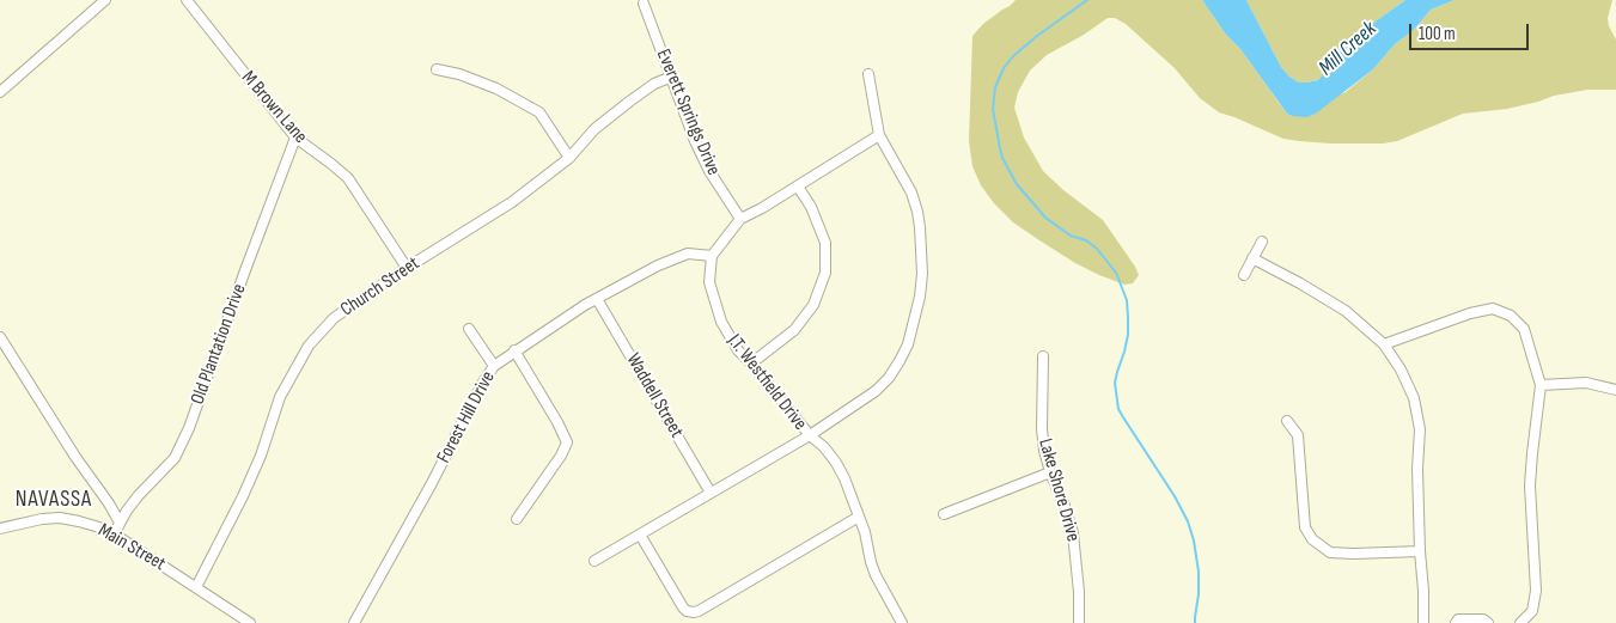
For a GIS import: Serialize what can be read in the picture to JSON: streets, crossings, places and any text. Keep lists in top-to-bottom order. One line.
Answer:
{"streets":{"street":["M Brown Lane","Everett Springs Drive","Church Street","Old Plantation Drive","J.T. Westfield Drive","Waddell Street","Forest Hill Drive","Lake Shore Drive","Main Street"]},"crossings":[["M Brown Lane","Church Street"],["M Brown Lane","Old Plantation Drive"],["Everett Springs Drive","Church Street"],["Church Street","Main Street"],["Old Plantation Drive","Main Street"],["J.T. Westfield Drive","Forest Hill Drive"],["Waddell Street","Forest Hill Drive"]],"districts":["NAVASSA"],"water":["Mill Creek"],"scale_bar":"100 m"}
